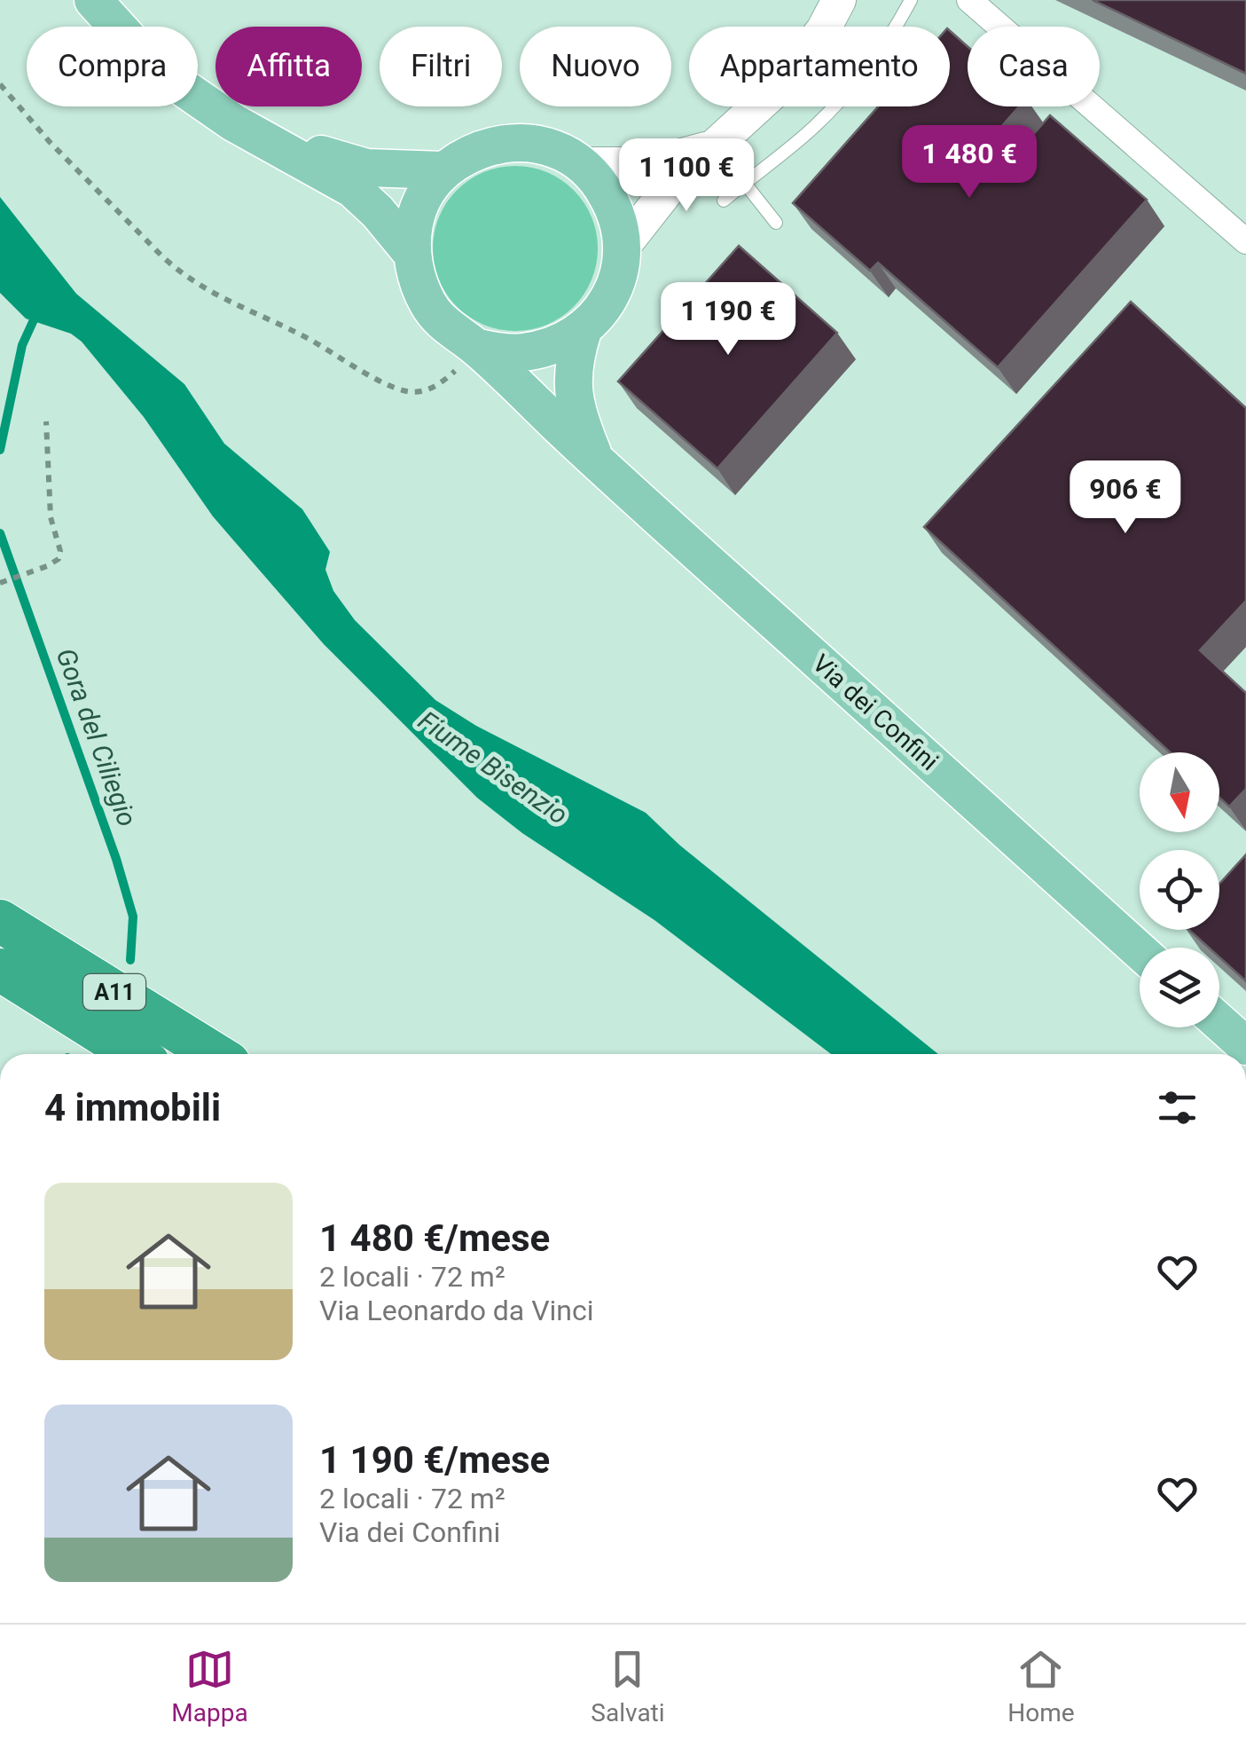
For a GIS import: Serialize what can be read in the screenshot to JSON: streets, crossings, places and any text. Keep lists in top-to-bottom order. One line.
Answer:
{"streets":{"highway":["A11"],"main road":["Via dei Confini"]},"water":["Gora del Ciliegio","Fiume Bisenzio"],"north":"bottom","page":{"chip":["Compra","Affitta","Filtri","Nuovo","Appartamento","Casa"],"price":["1 480 €","1 100 €","1 190 €","906 €"],"heading":"4 immobili","list":[{"name":"1 480 €/mese","note":"2 locali · 72 m² · Via Leonardo da Vinci"},{"name":"1 190 €/mese","note":"2 locali · 72 m² · Via dei Confini"}],"tabs":["Mappa","Salvati","Home"]}}
